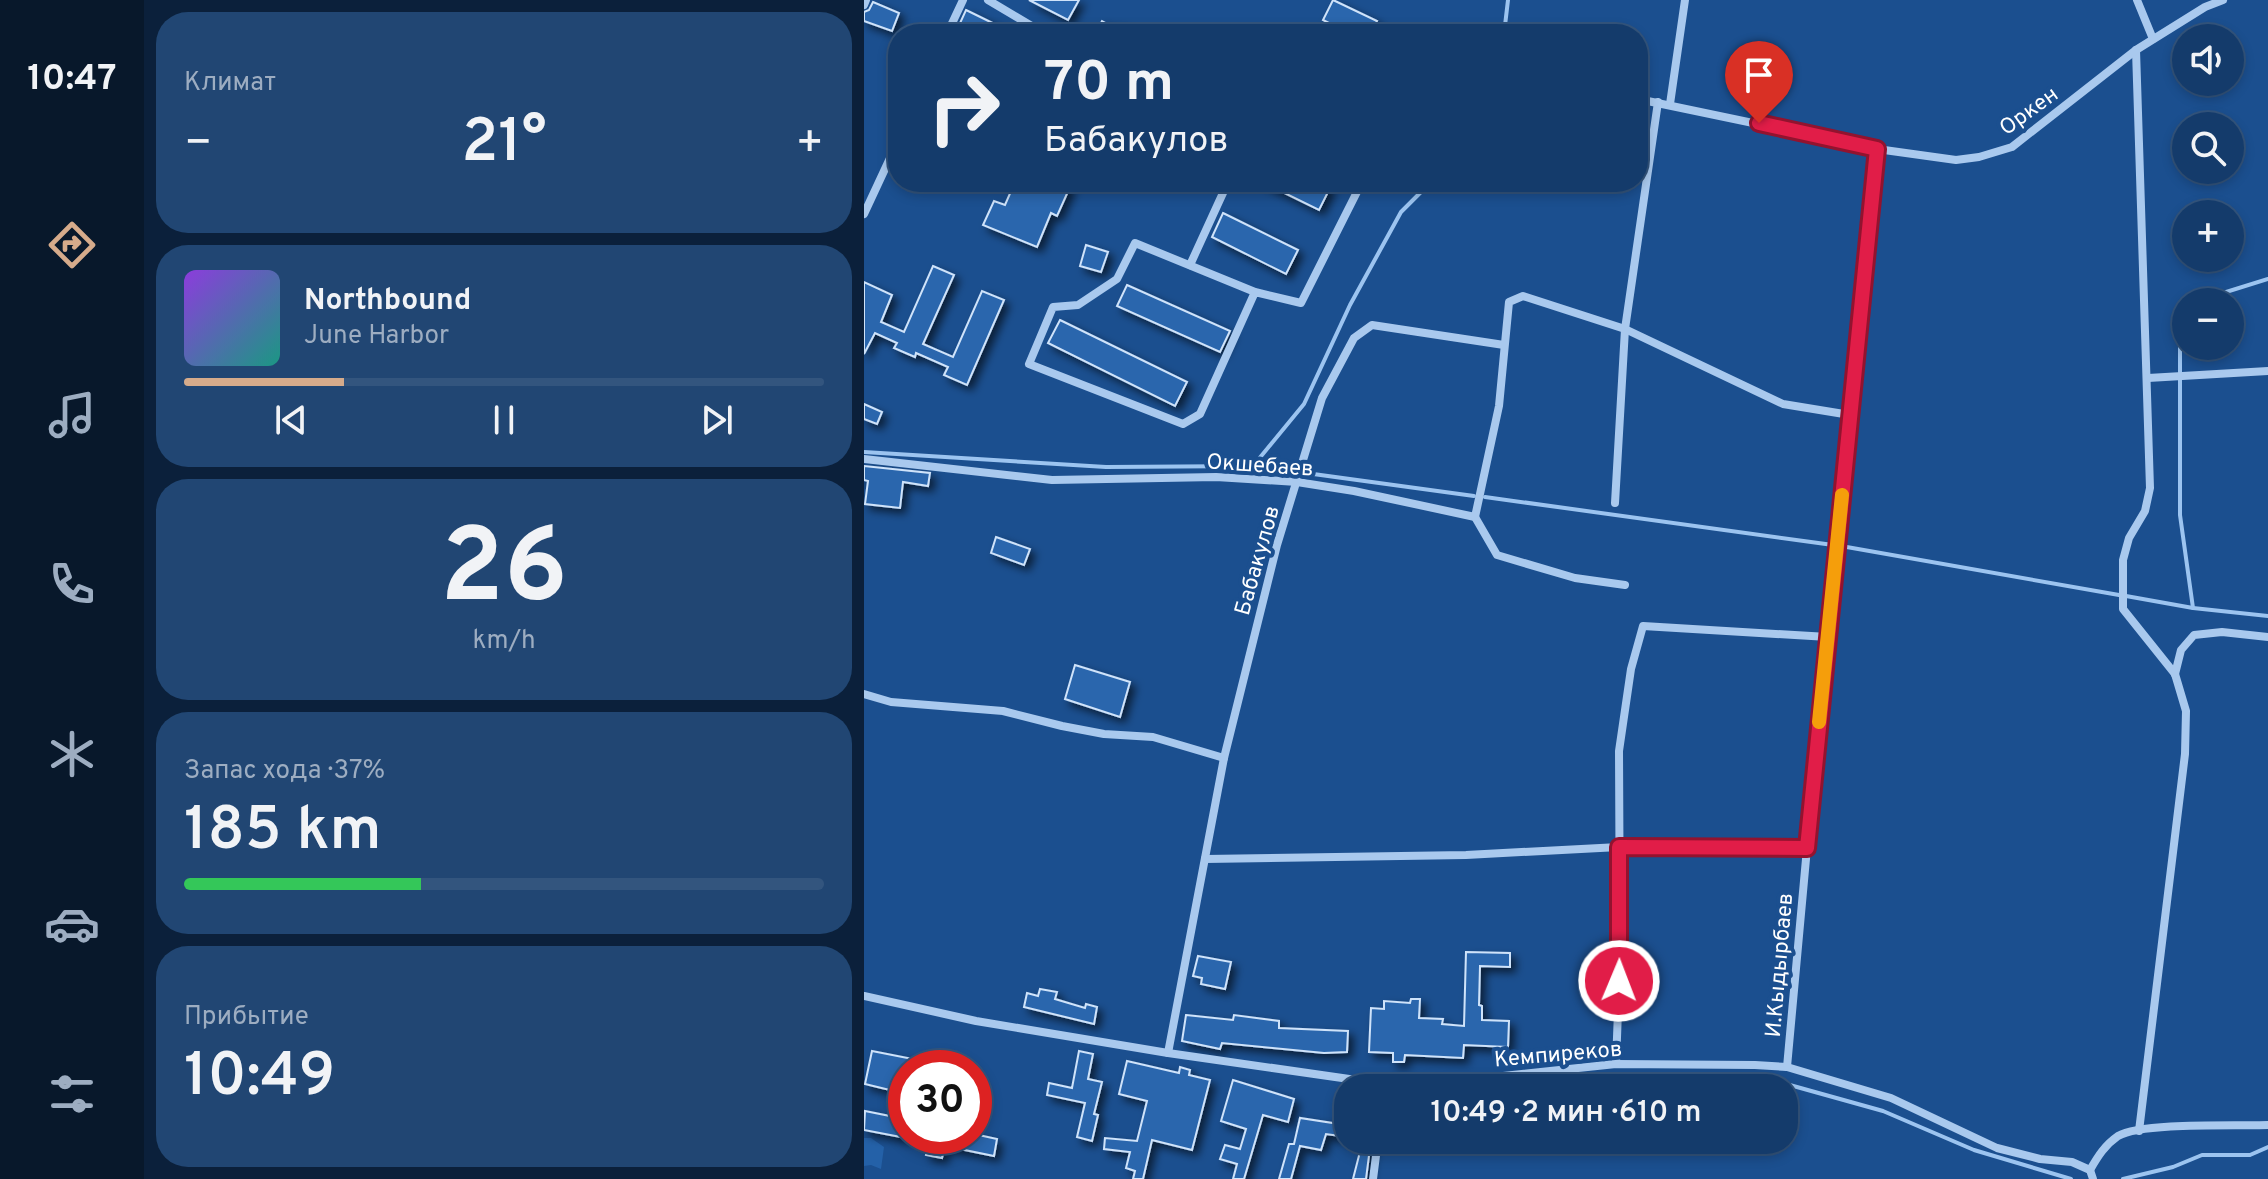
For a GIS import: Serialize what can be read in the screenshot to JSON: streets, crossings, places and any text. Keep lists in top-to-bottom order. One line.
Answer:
{"streets":{"street":["Оркен","Окшебаев","Бабакулов","И.Кыдырбаев","Кемпиреков"]},"crossings":[["Оркен","И.Кыдырбаев"],["Окшебаев","Бабакулов"],["Бабакулов","Кемпиреков"],["И.Кыдырбаев","Кемпиреков"]],"page":{"tabs":"10:47","tile":["Климат",["26","km/h"],["Запас хода · 37%","185 km"],["Прибытие","10:49"]],"map_buttons":["+","−"],"turn":["70 m","Бабакулов"],"heat":["−","21°","+"],"song":["Northbound","June Harbor"],"limit":"30","trip":"10:49 · 2 мин · 610 m"}}
